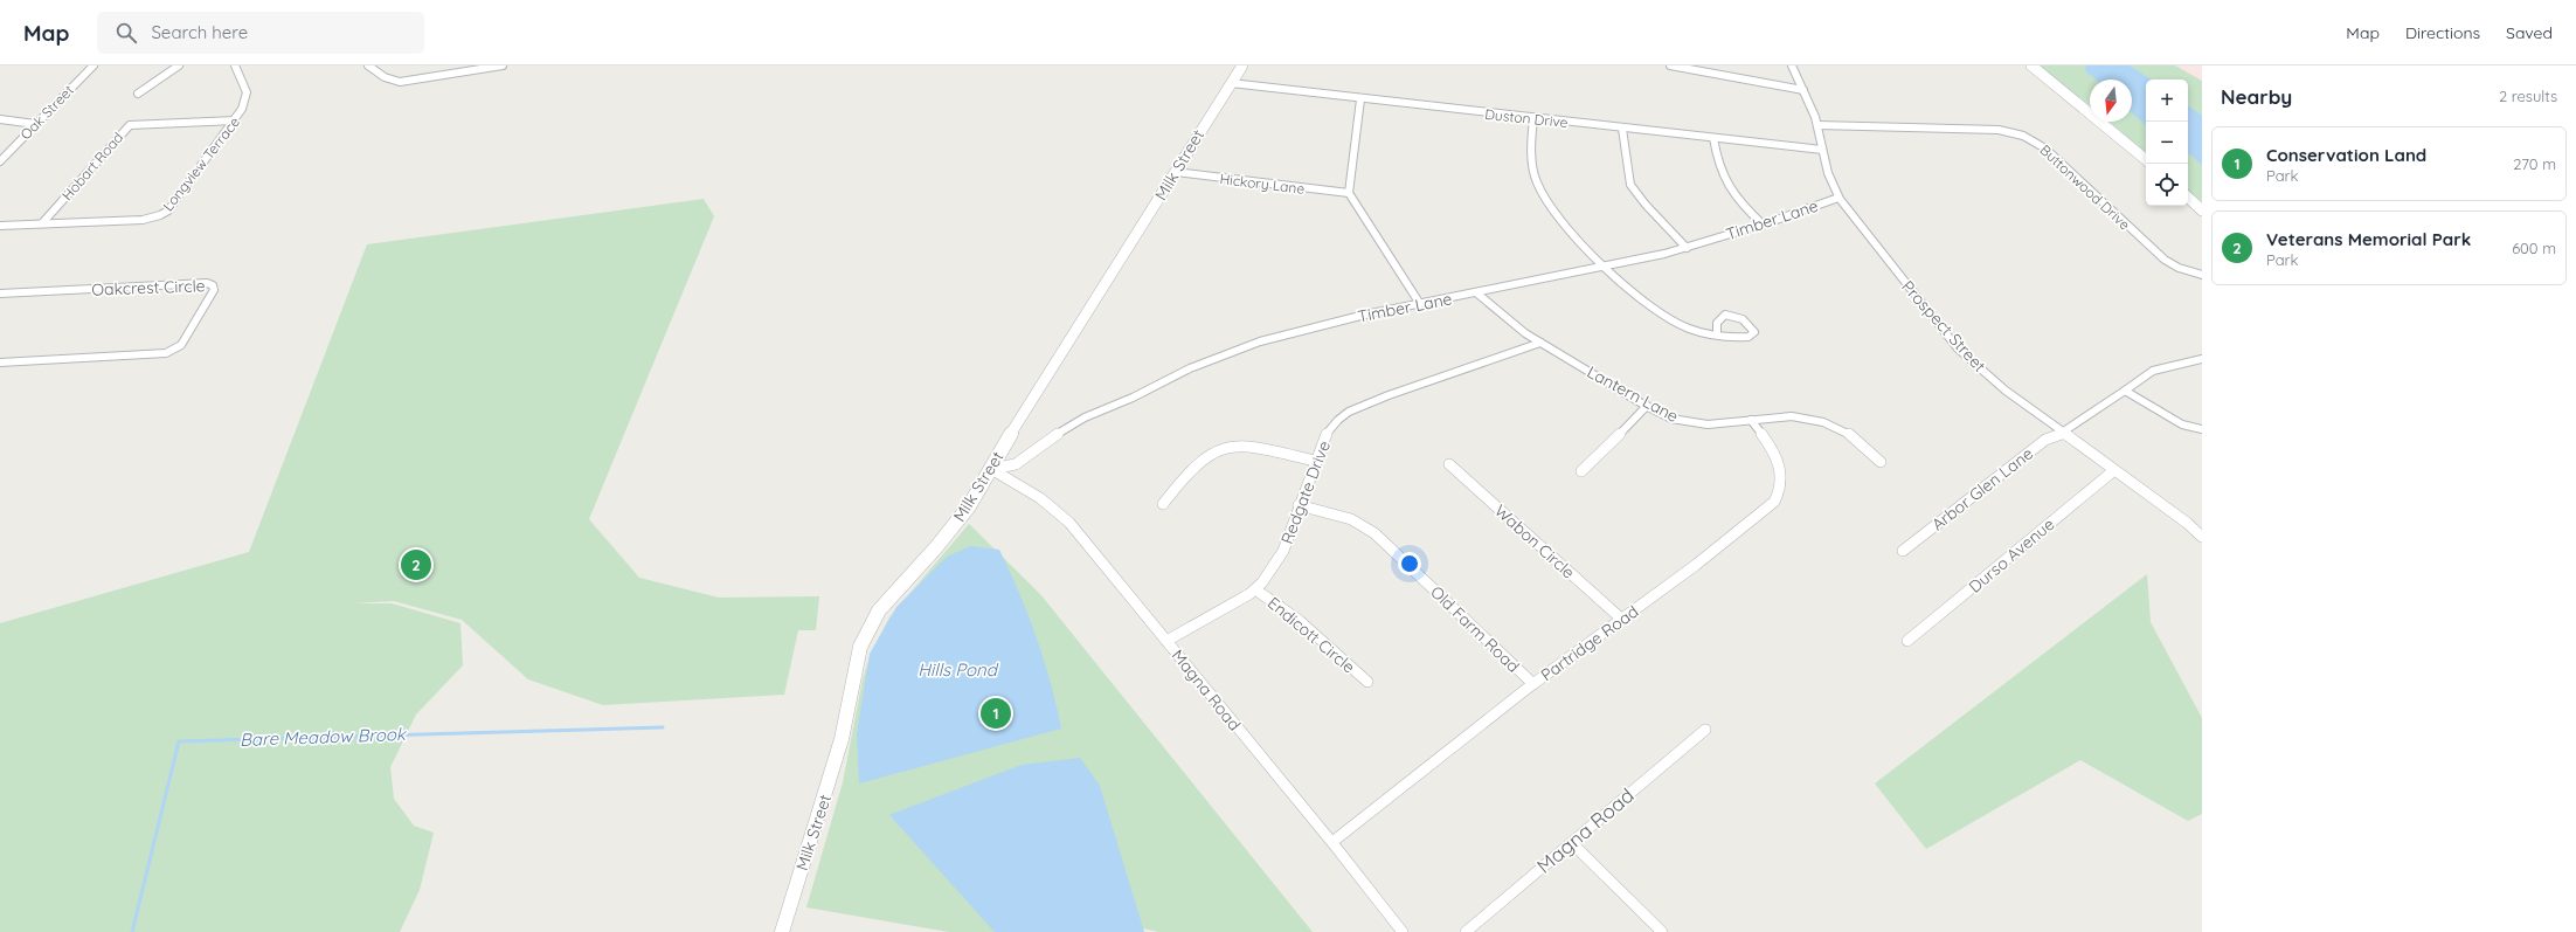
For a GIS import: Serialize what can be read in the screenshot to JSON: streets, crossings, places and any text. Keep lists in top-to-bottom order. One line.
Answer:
{"streets":{"street":["Oak Street","Duston Drive","Longview Terrace","Milk Street","Hobart Road","Hickory Lane","Buttonwood Drive","Timber Lane","Oakcrest Circle","Prospect Street","Lantern Lane","Arbor Glen Lane","Redgate Drive","Wabon Circle","Durso Avenue","Old Farm Road","Endicott Circle","Partridge Road","Magna Road"]},"crossings":[["Duston Drive","Milk Street"],["Duston Drive","Prospect Street"],["Longview Terrace","Hobart Road"],["Milk Street","Hickory Lane"],["Milk Street","Timber Lane"],["Milk Street","Magna Road"],["Buttonwood Drive","Prospect Street"],["Timber Lane","Prospect Street"],["Timber Lane","Lantern Lane"],["Timber Lane","Magna Road"],["Prospect Street","Arbor Glen Lane"],["Prospect Street","Durso Avenue"],["Lantern Lane","Redgate Drive"],["Lantern Lane","Partridge Road"],["Redgate Drive","Old Farm Road"],["Redgate Drive","Endicott Circle"],["Redgate Drive","Magna Road"],["Wabon Circle","Partridge Road"],["Old Farm Road","Partridge Road"],["Partridge Road","Magna Road"]],"water":["Hills Pond","Bare Meadow Brook"],"north":"bottom","page":{"header":"Map","search":"Search here","nav":["Map","Directions","Saved"],"heading":["Nearby","2 results"],"map_buttons":["+","−"],"list":[{"mark":"1","name":"Conservation Land","note":"Park","value":"270 m"},{"mark":"2","name":"Veterans Memorial Park","note":"Park","value":"600 m"}],"pins":["2","1"]}}
